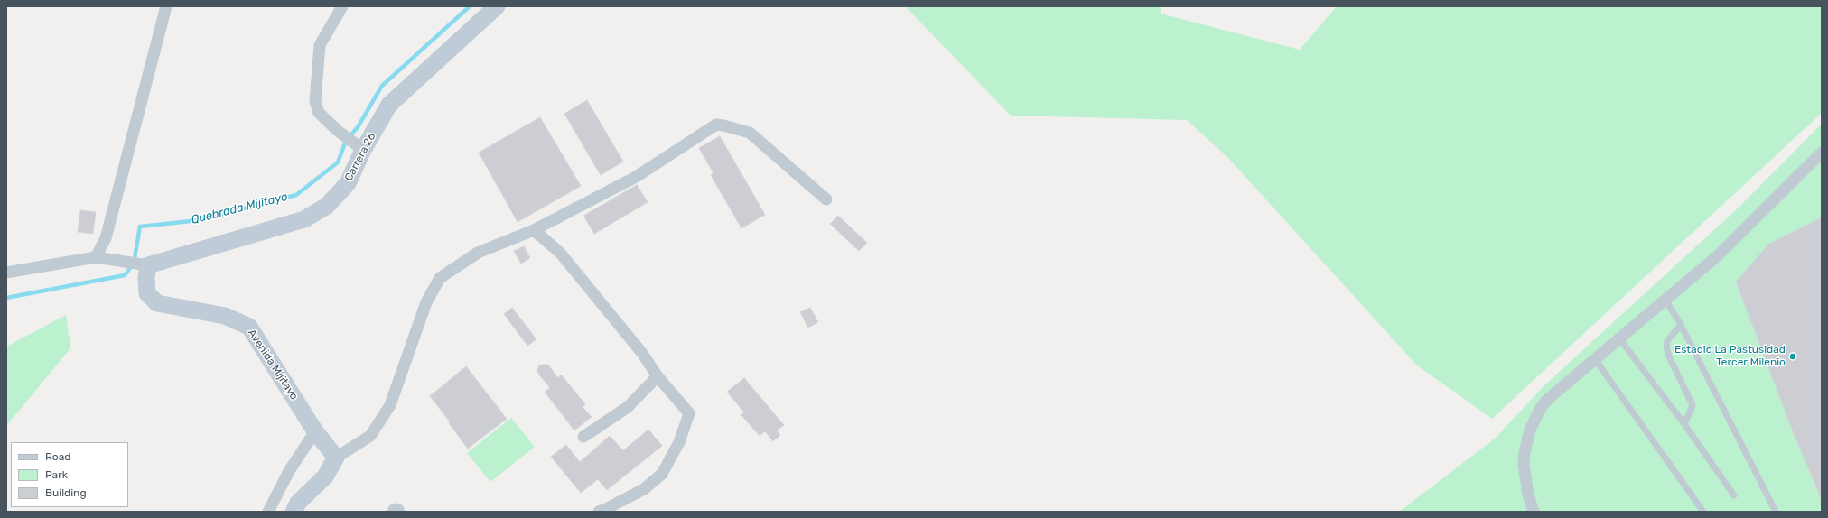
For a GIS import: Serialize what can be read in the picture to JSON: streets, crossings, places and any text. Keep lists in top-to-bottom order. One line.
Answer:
{"streets":{"street":["Carrera 26","Avenida Mijitayo"]},"crossings":[["Carrera 26","Avenida Mijitayo"]],"water":["Quebrada Mijitayo"],"places":["Estadio La Pastusidad Tercer Milenio"],"legend":["Road","Park","Building"]}
